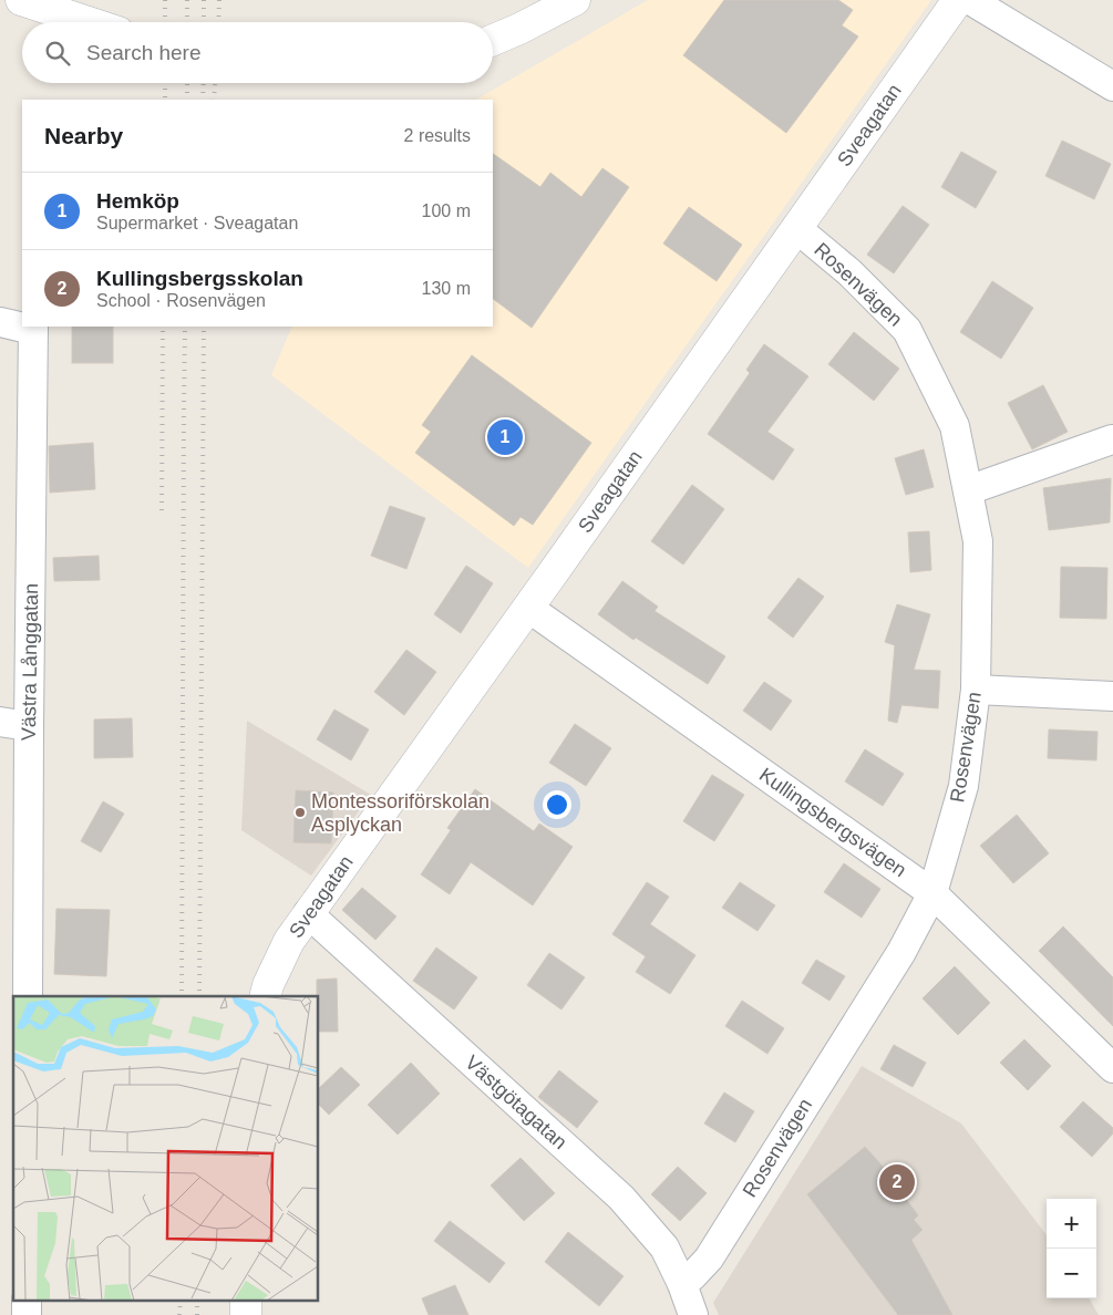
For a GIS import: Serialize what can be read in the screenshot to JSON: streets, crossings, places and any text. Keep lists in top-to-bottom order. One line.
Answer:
{"streets":{"street":["Sveagatan","Rosenvägen","Västra Långgatan","Kullingsbergsvägen","Västgötagatan"]},"crossings":[["Sveagatan","Rosenvägen"],["Sveagatan","Kullingsbergsvägen"],["Sveagatan","Västgötagatan"],["Rosenvägen","Kullingsbergsvägen"],["Rosenvägen","Västgötagatan"]],"places":["Montessoriförskolan Asplyckan"],"page":{"search":"Search here","heading":["Nearby","2 results"],"list":[{"mark":"1","name":"Hemköp","note":"Supermarket · Sveagatan","value":"100 m"},{"mark":"2","name":"Kullingsbergsskolan","note":"School · Rosenvägen","value":"130 m"}],"pins":["1","2"],"map_buttons":["+","−"]}}
